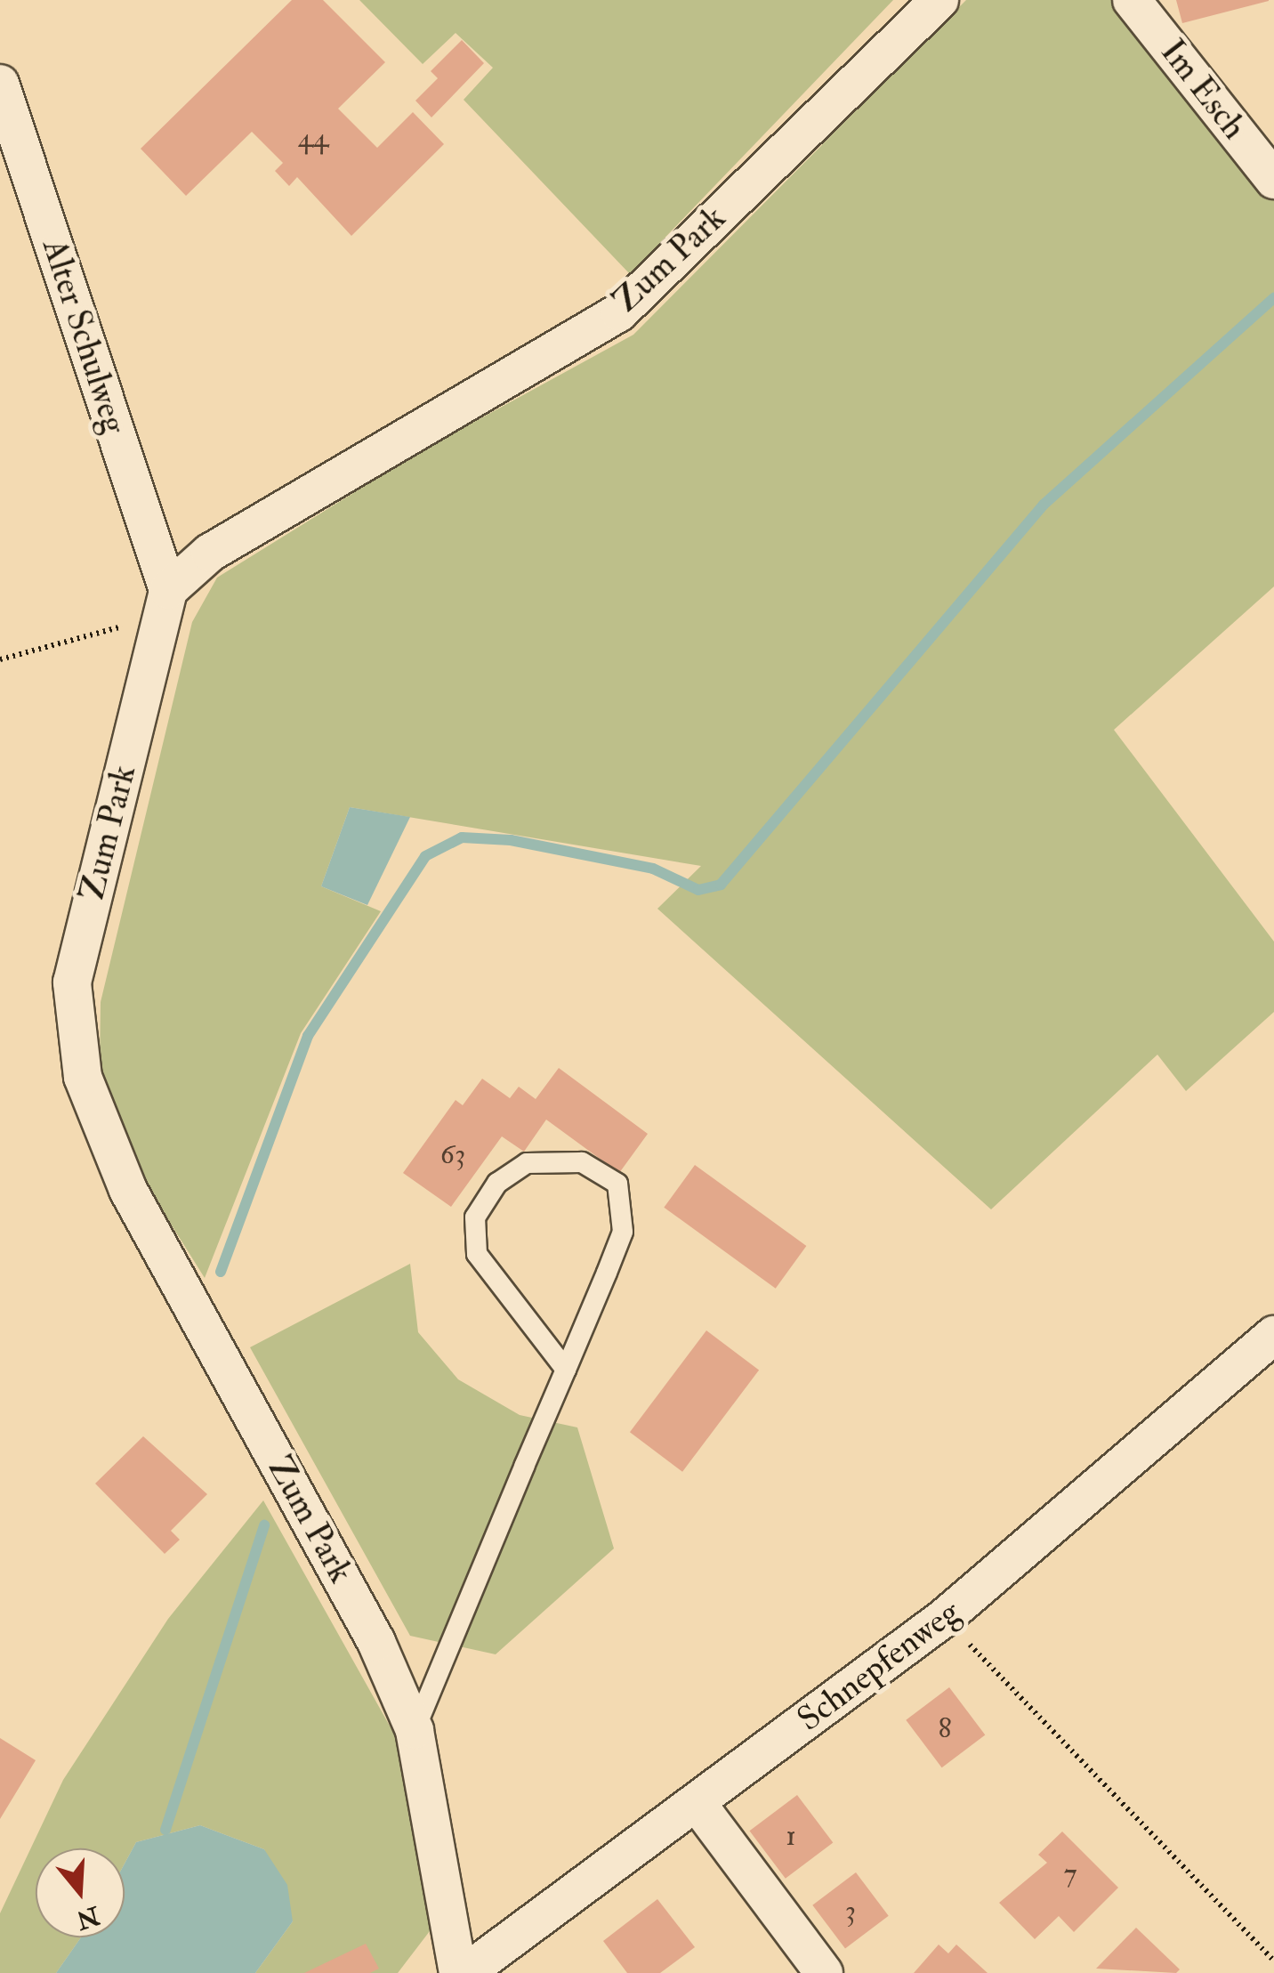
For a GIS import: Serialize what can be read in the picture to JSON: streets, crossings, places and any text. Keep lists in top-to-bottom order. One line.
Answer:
{"streets":{"street":["Im Esch","Zum Park","Alter Schulweg","Schnepfenweg"]},"crossings":[["Zum Park","Alter Schulweg"]],"house_numbers":["44","63","8","1","7","3"],"north":"bottom"}
